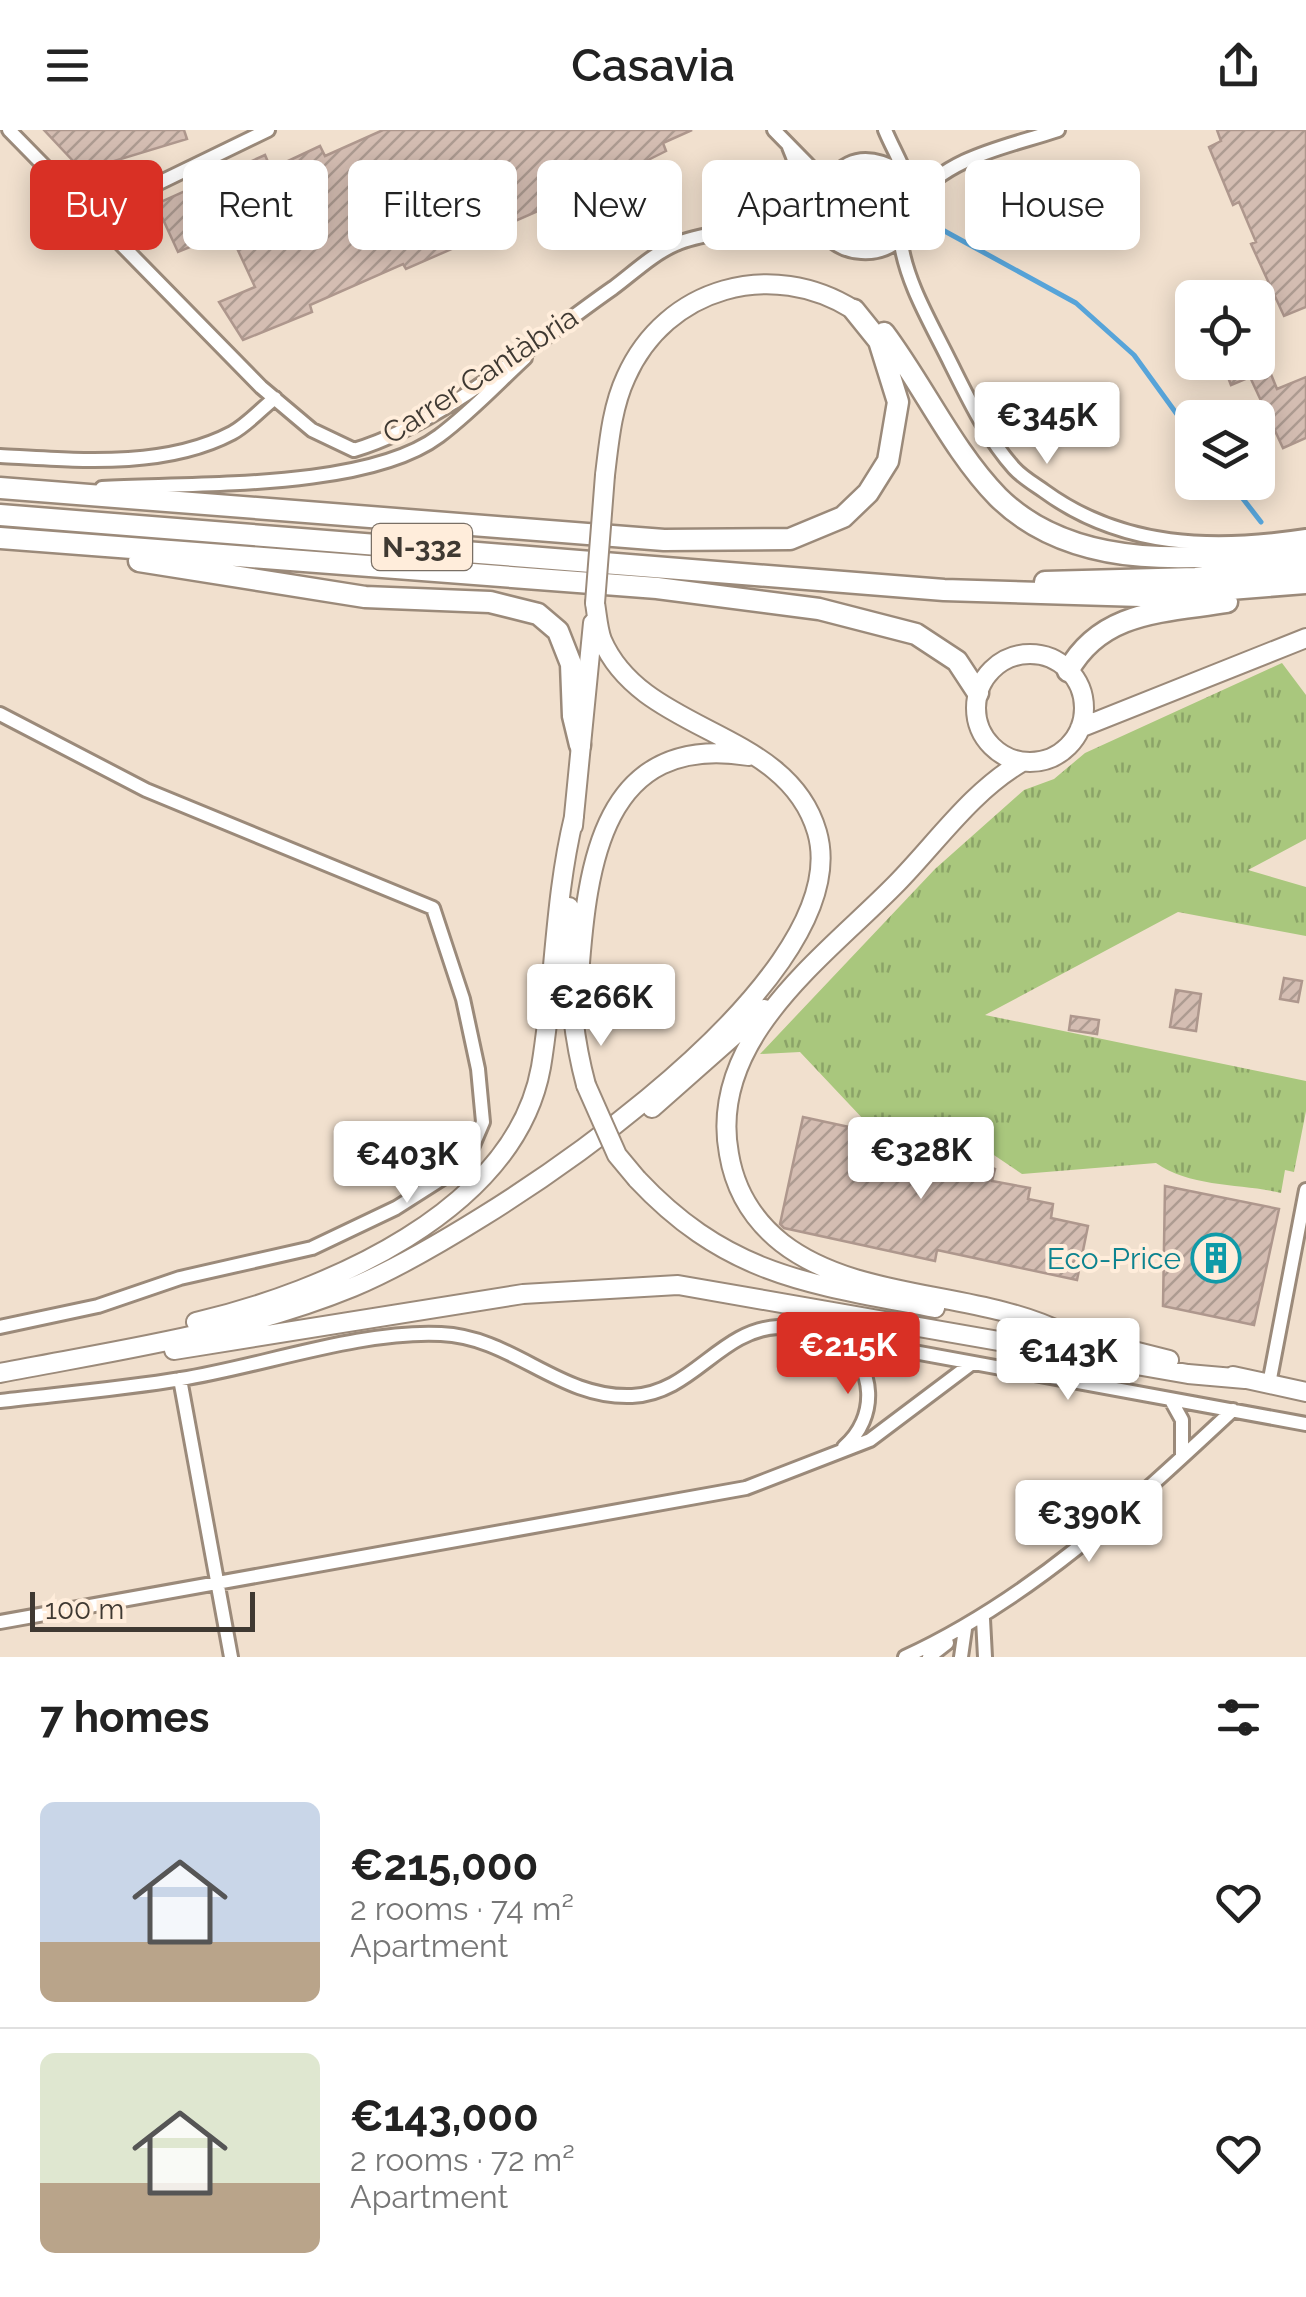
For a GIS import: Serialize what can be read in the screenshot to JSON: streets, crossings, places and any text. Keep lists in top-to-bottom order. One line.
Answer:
{"streets":{"highway":["N-332"],"street":["Carrer Cantàbria"]},"places":{"building":["Eco-Price"]},"scale_bar":"100 m","page":{"header":"Casavia","chip":["Buy","Rent","Filters","New","Apartment","House"],"price":["€345K","€266K","€328K","€403K","€215K","€143K","€390K"],"scale":"100 m","heading":"7 homes","list":[{"name":"€215,000","note":"2 rooms · 74 m² · Apartment"},{"name":"€143,000","note":"2 rooms · 72 m² · Apartment"}]}}
